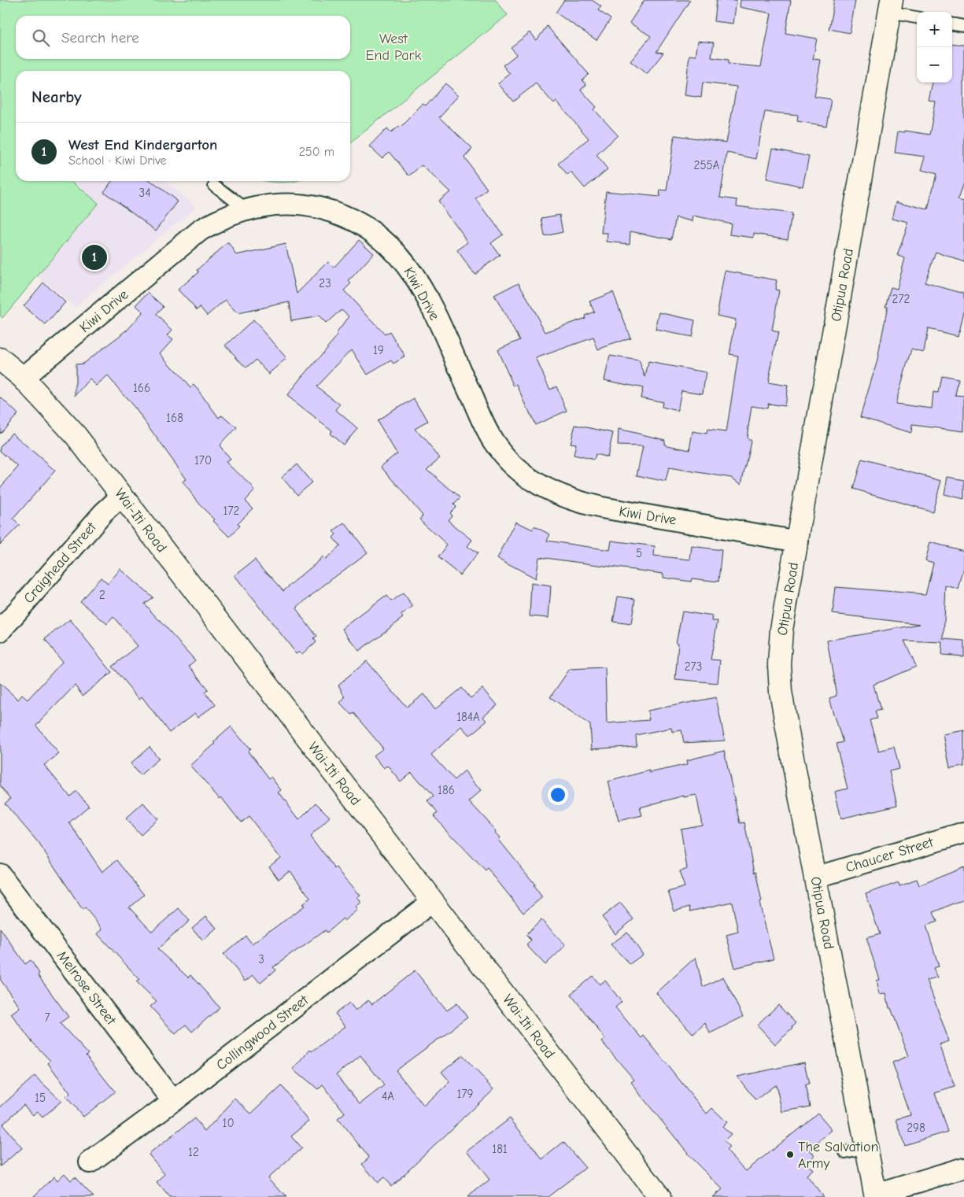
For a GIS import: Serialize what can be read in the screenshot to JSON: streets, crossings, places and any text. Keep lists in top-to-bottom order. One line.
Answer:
{"streets":{"street":["Otipua Road","Kiwi Drive","Wai-Iti Road","Craighead Street","Chaucer Street","Melrose Street","Collingwood Street"]},"crossings":[["Otipua Road","Kiwi Drive"],["Otipua Road","Chaucer Street"],["Kiwi Drive","Wai-Iti Road"],["Wai-Iti Road","Craighead Street"],["Wai-Iti Road","Collingwood Street"],["Melrose Street","Collingwood Street"]],"parks":["West End Park"],"places":["The Salvation Army"],"house_numbers":["255A","34","23","272","19","166","168","170","172","5","2","273","184A","186","3","7","179","4A","15","10","298","181","12"],"page":{"map_buttons":["+","−"],"search":"Search here","heading":"Nearby","list":[{"mark":"1","name":"West End Kindergarton","note":"School · Kiwi Drive","value":"250 m"}],"pins":"1"}}
